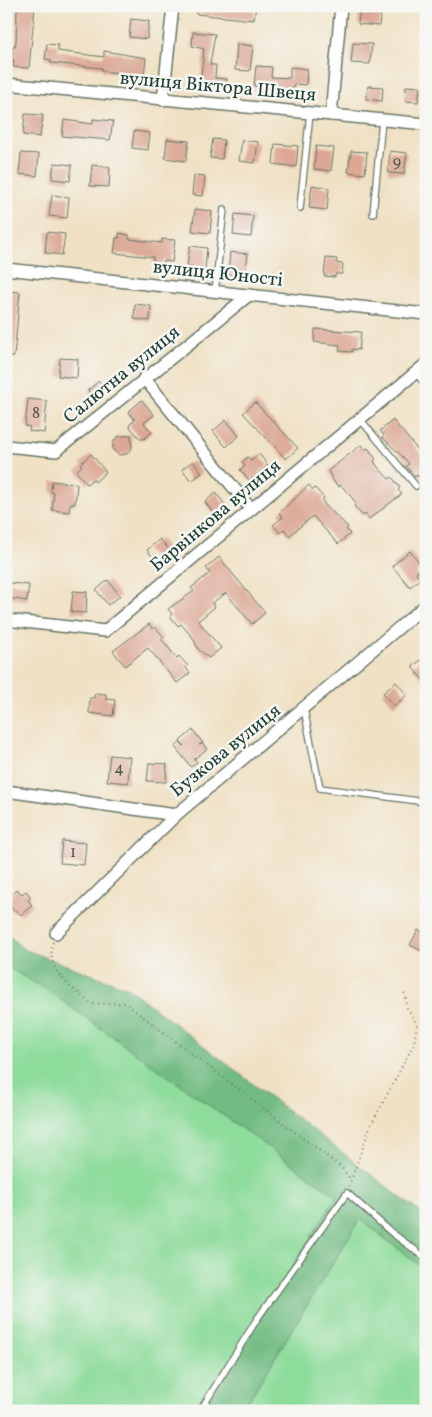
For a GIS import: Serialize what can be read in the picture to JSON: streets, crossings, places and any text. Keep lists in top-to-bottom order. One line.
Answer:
{"streets":{"street":["вулиця Віктора Швеця","вулиця Юності","Салютна вулиця","Барвінкова вулиця","Бузкова вулиця"]},"crossings":[["вулиця Юності","Салютна вулиця"]],"house_numbers":["9","8","4","1"]}
